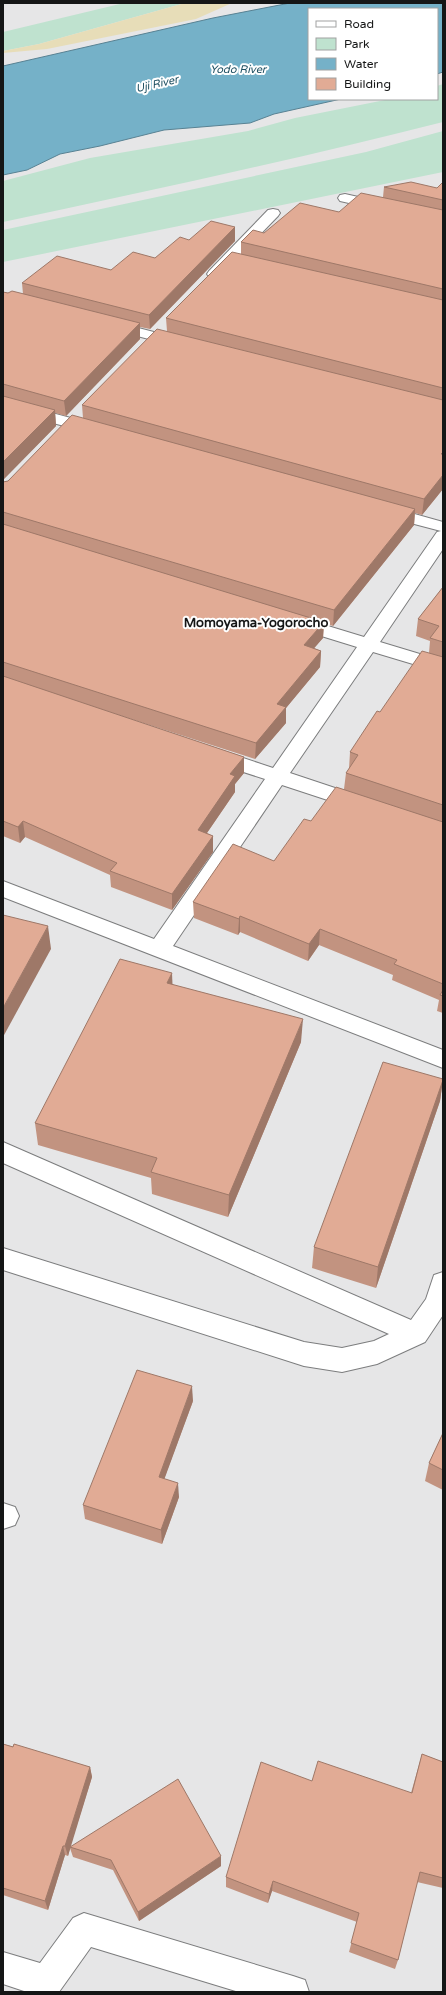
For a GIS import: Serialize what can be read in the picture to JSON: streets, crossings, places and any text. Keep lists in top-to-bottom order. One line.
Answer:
{"districts":["Momoyama-Yogorocho"],"water":["Yodo River","Uji River"],"legend":["Road","Park","Water","Building"]}
